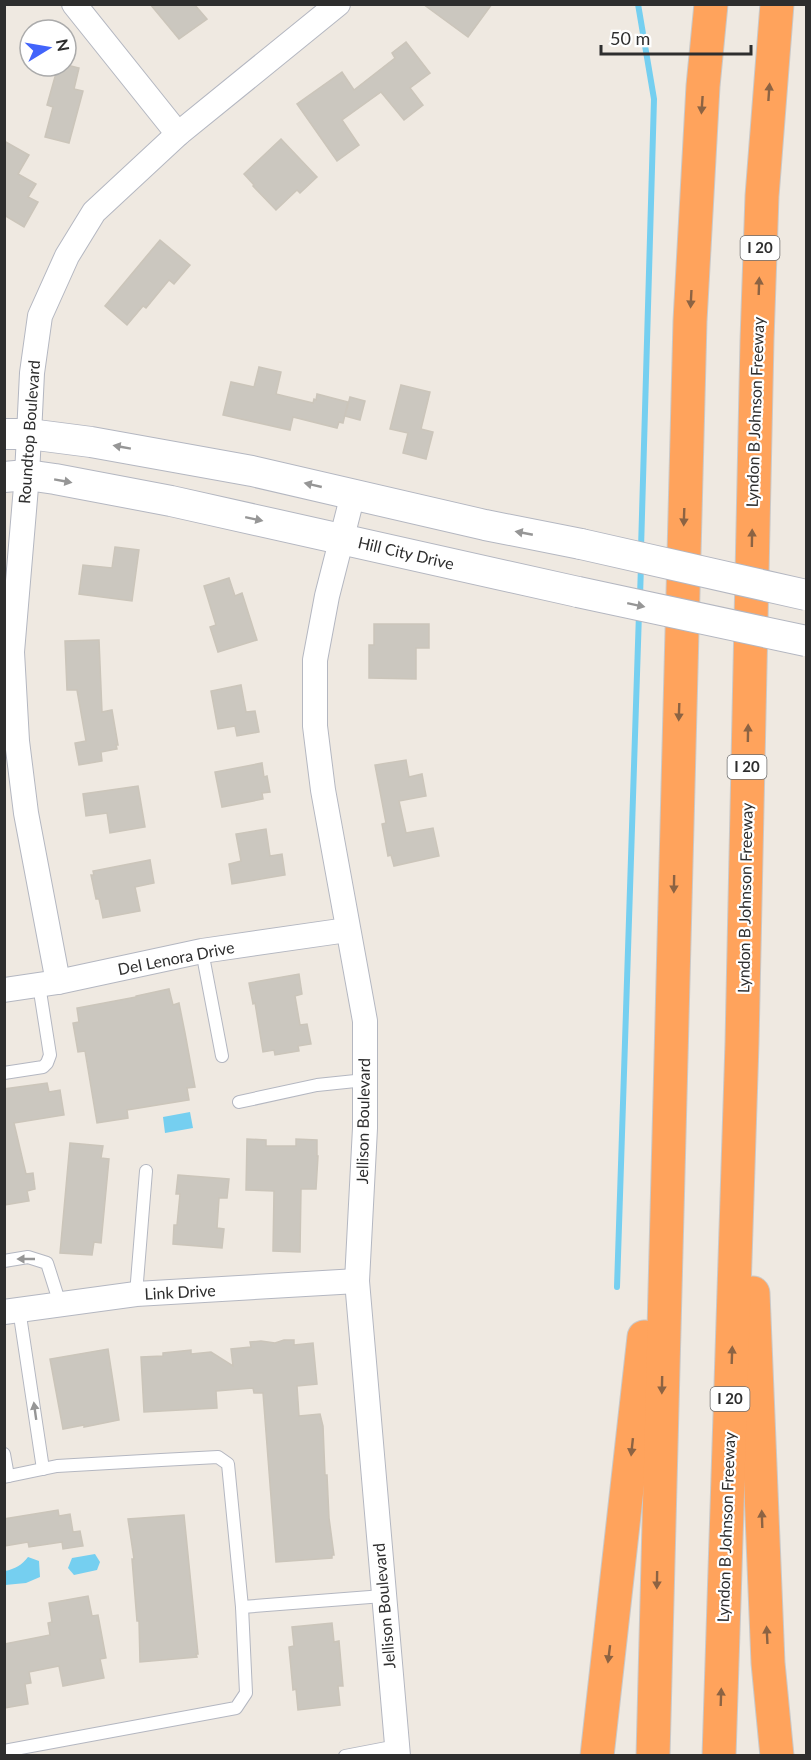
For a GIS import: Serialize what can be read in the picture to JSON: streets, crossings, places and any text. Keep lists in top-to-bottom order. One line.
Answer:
{"streets":{"highway":["I 20","Lyndon B Johnson Freeway"],"street":["Roundtop Boulevard","Hill City Drive","Del Lenora Drive","Jellison Boulevard","Link Drive"]},"crossings":[["Roundtop Boulevard","Hill City Drive"],["Roundtop Boulevard","Del Lenora Drive"],["Hill City Drive","Jellison Boulevard"],["Del Lenora Drive","Jellison Boulevard"],["Jellison Boulevard","Link Drive"]],"scale_bar":"50 m","north":"right"}
